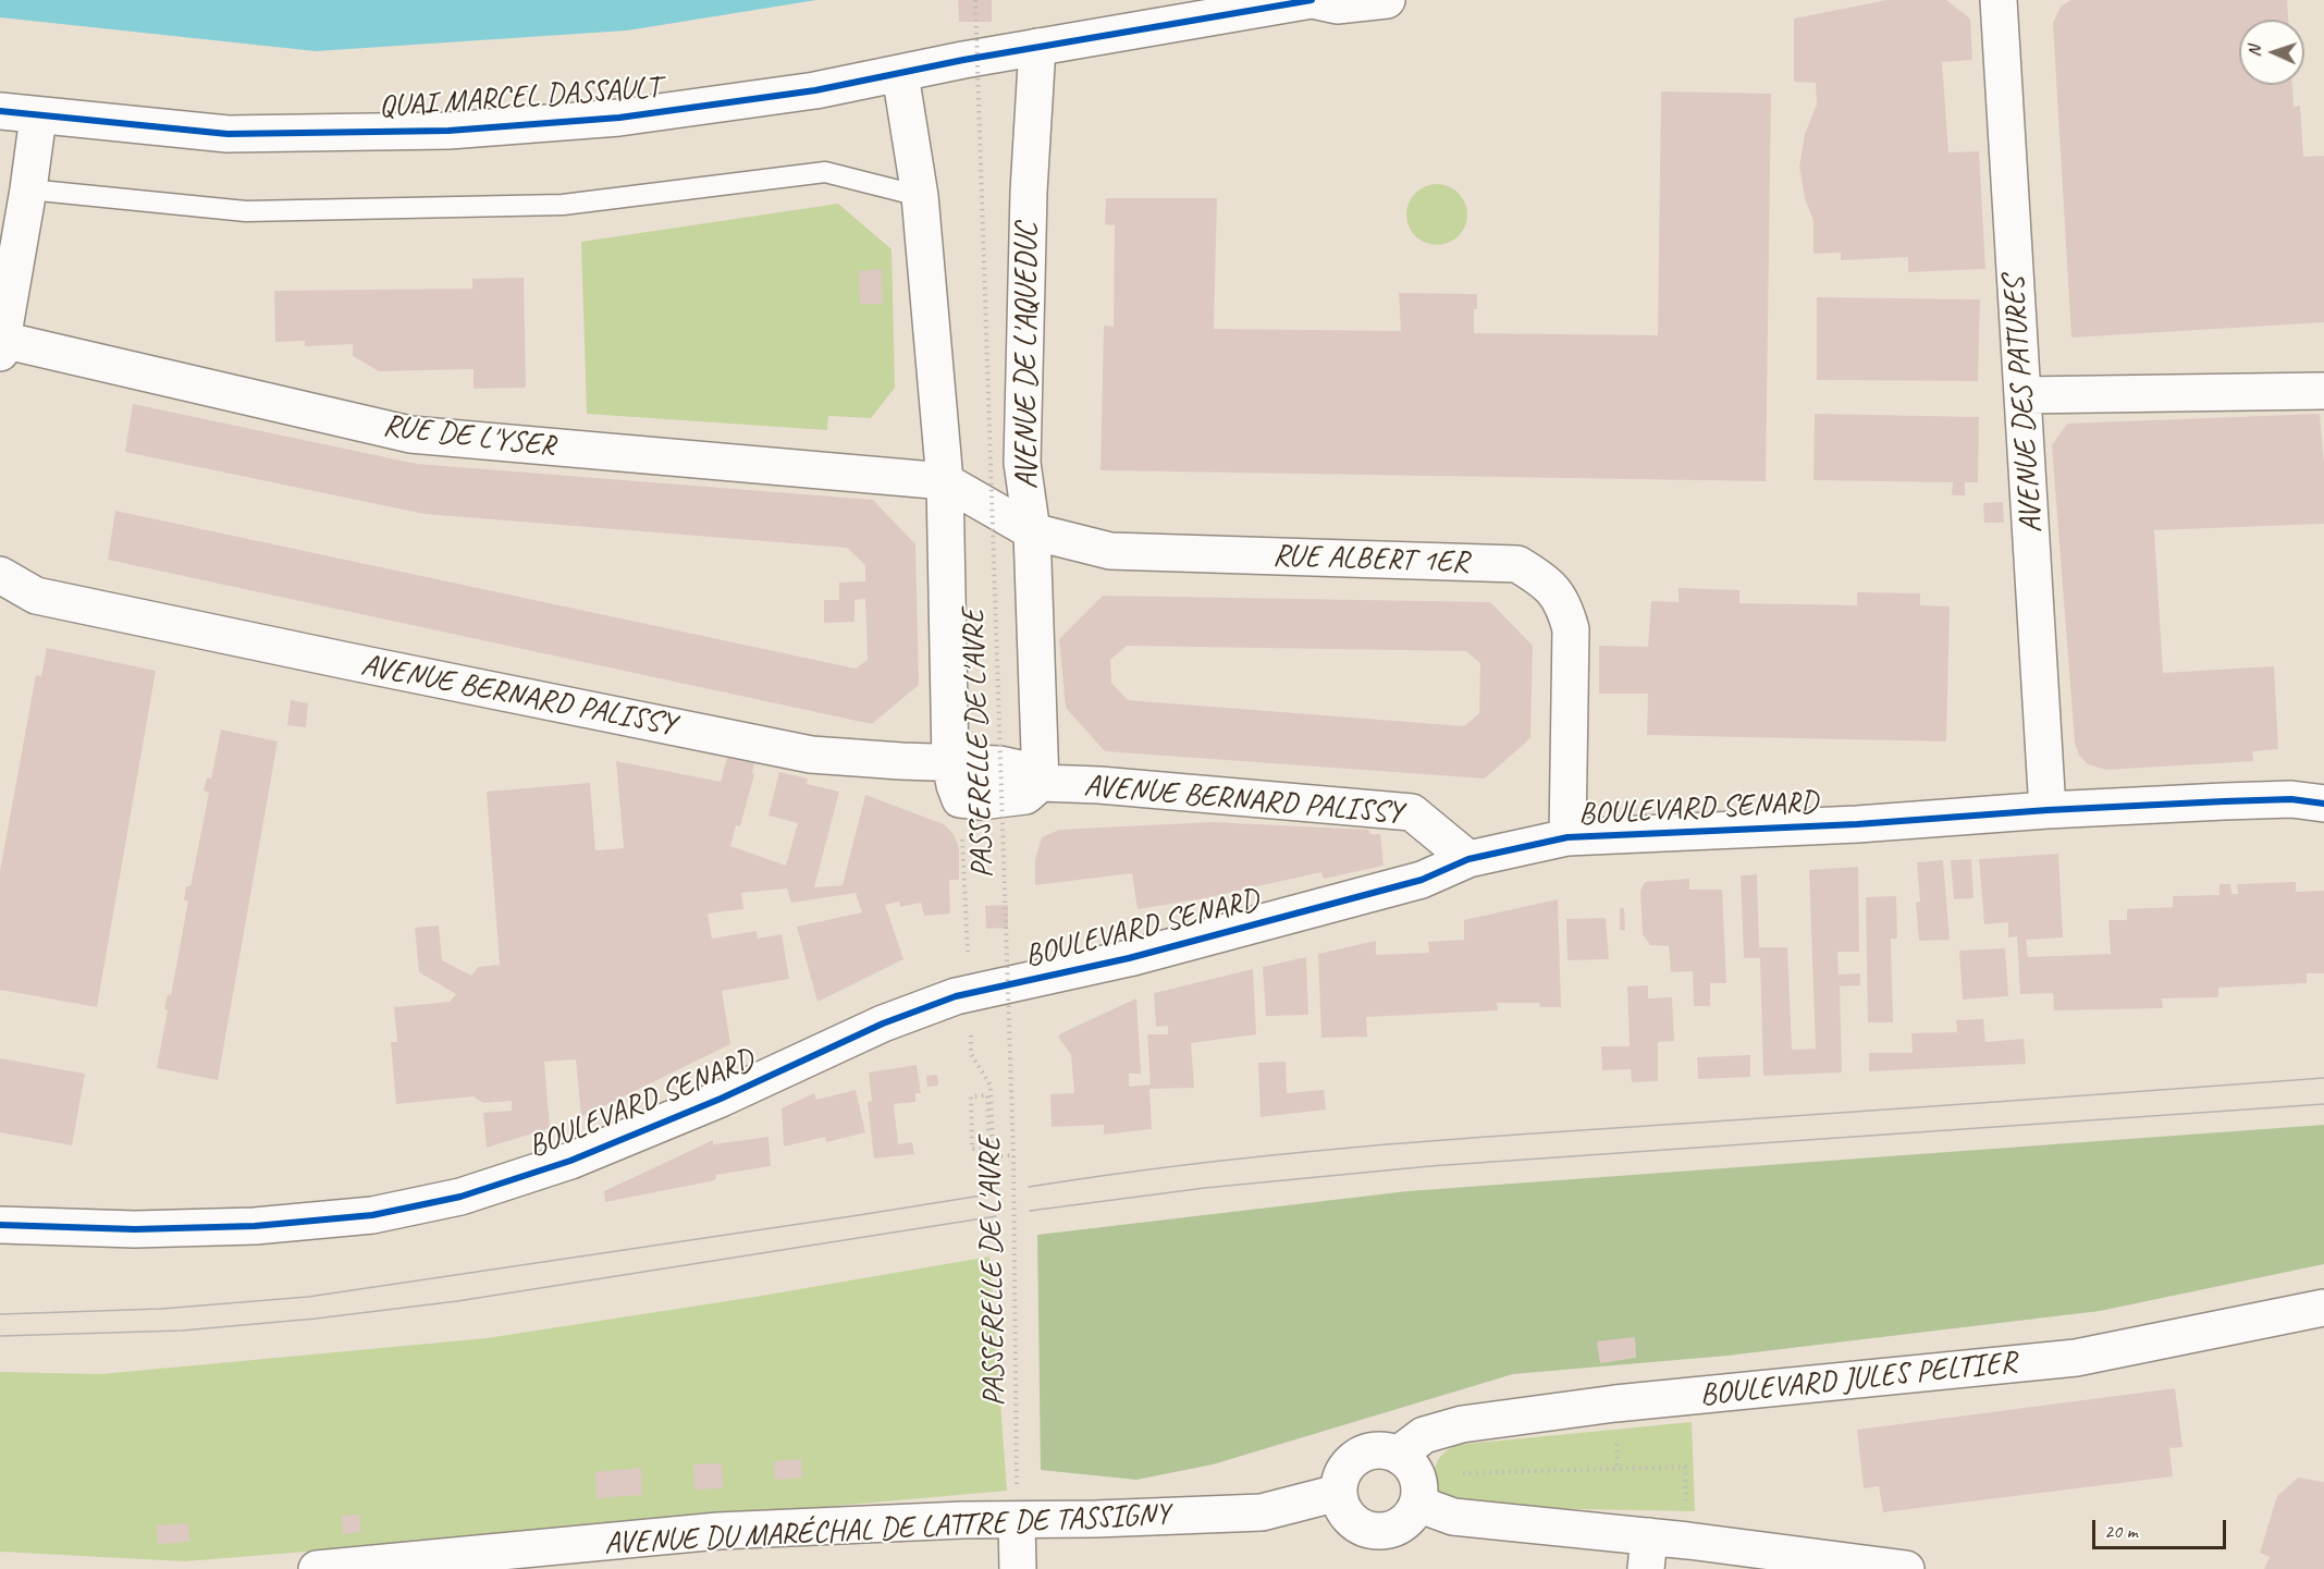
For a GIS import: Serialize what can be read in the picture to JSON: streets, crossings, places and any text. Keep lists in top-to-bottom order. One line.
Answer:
{"streets":{"street":["QUAI MARCEL DASSAULT","AVENUE DE L'AQUEDUC","AVENUE DES PATURES","RUE DE L'YSER","RUE ALBERT 1ER","AVENUE BERNARD PALISSY","BOULEVARD SENARD","BOULEVARD JULES PELTIER","AVENUE DU MARÉCHAL DE LATTRE DE TASSIGNY"],"path":["PASSERELLE DE L'AVRE"]},"crossings":[["QUAI MARCEL DASSAULT","AVENUE DE L'AQUEDUC"],["AVENUE DE L'AQUEDUC","RUE ALBERT 1ER"],["AVENUE DE L'AQUEDUC","AVENUE BERNARD PALISSY"],["AVENUE DES PATURES","BOULEVARD SENARD"],["RUE DE L'YSER","RUE ALBERT 1ER"],["RUE ALBERT 1ER","BOULEVARD SENARD"],["AVENUE BERNARD PALISSY","BOULEVARD SENARD"],["BOULEVARD JULES PELTIER","AVENUE DU MARÉCHAL DE LATTRE DE TASSIGNY"]],"scale_bar":"20 m","north":"left"}
